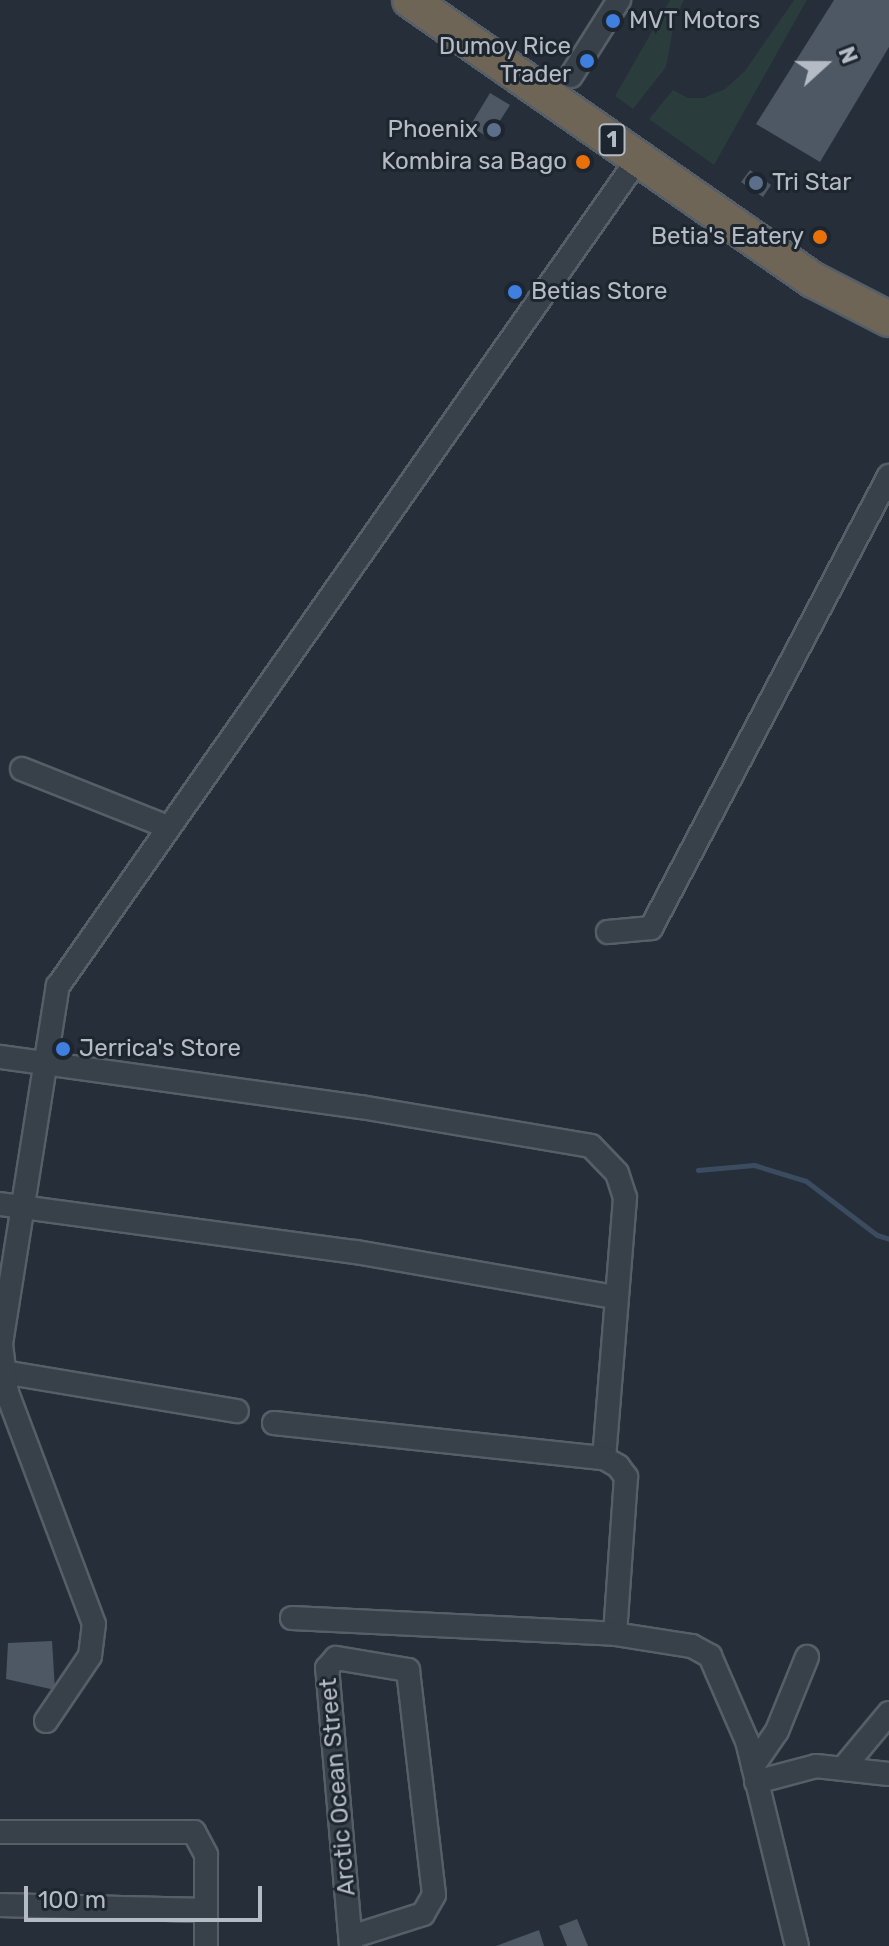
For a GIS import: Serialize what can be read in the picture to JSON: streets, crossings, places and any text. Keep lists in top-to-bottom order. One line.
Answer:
{"streets":{"highway":["1"],"street":["Arctic Ocean Street"]},"places":["MVT Motors","Dumoy Rice Trader","Phoenix","Kombira sa Bago","Tri Star","Betia's Eatery","Betias Store","Jerrica's Store"],"scale_bar":"100 m","north":"right"}
